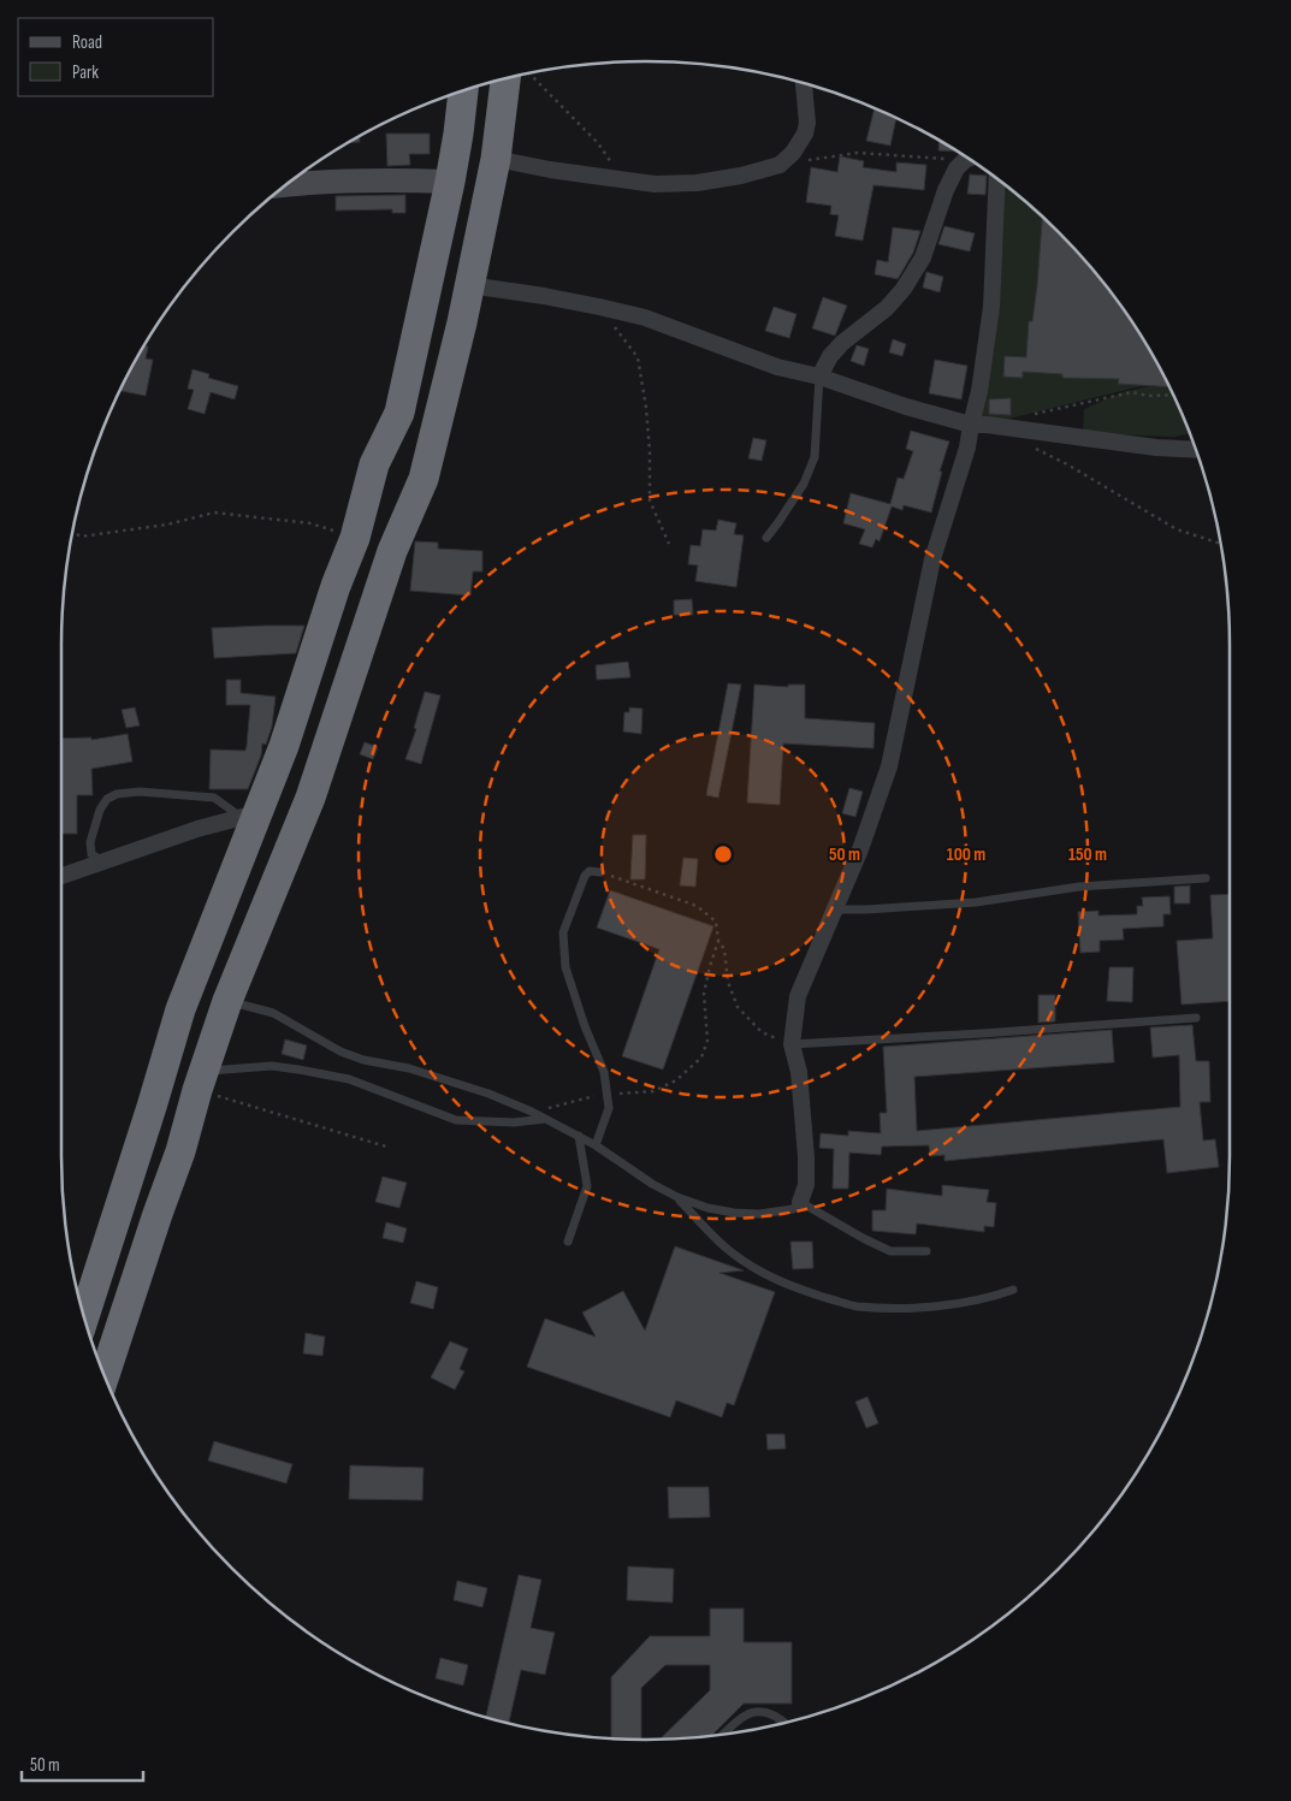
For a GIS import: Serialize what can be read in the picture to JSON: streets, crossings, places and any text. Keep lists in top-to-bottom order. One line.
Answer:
{"legend":["Road","Park"],"scale_bar":"50 m","rings":["50 m","100 m","150 m"]}
